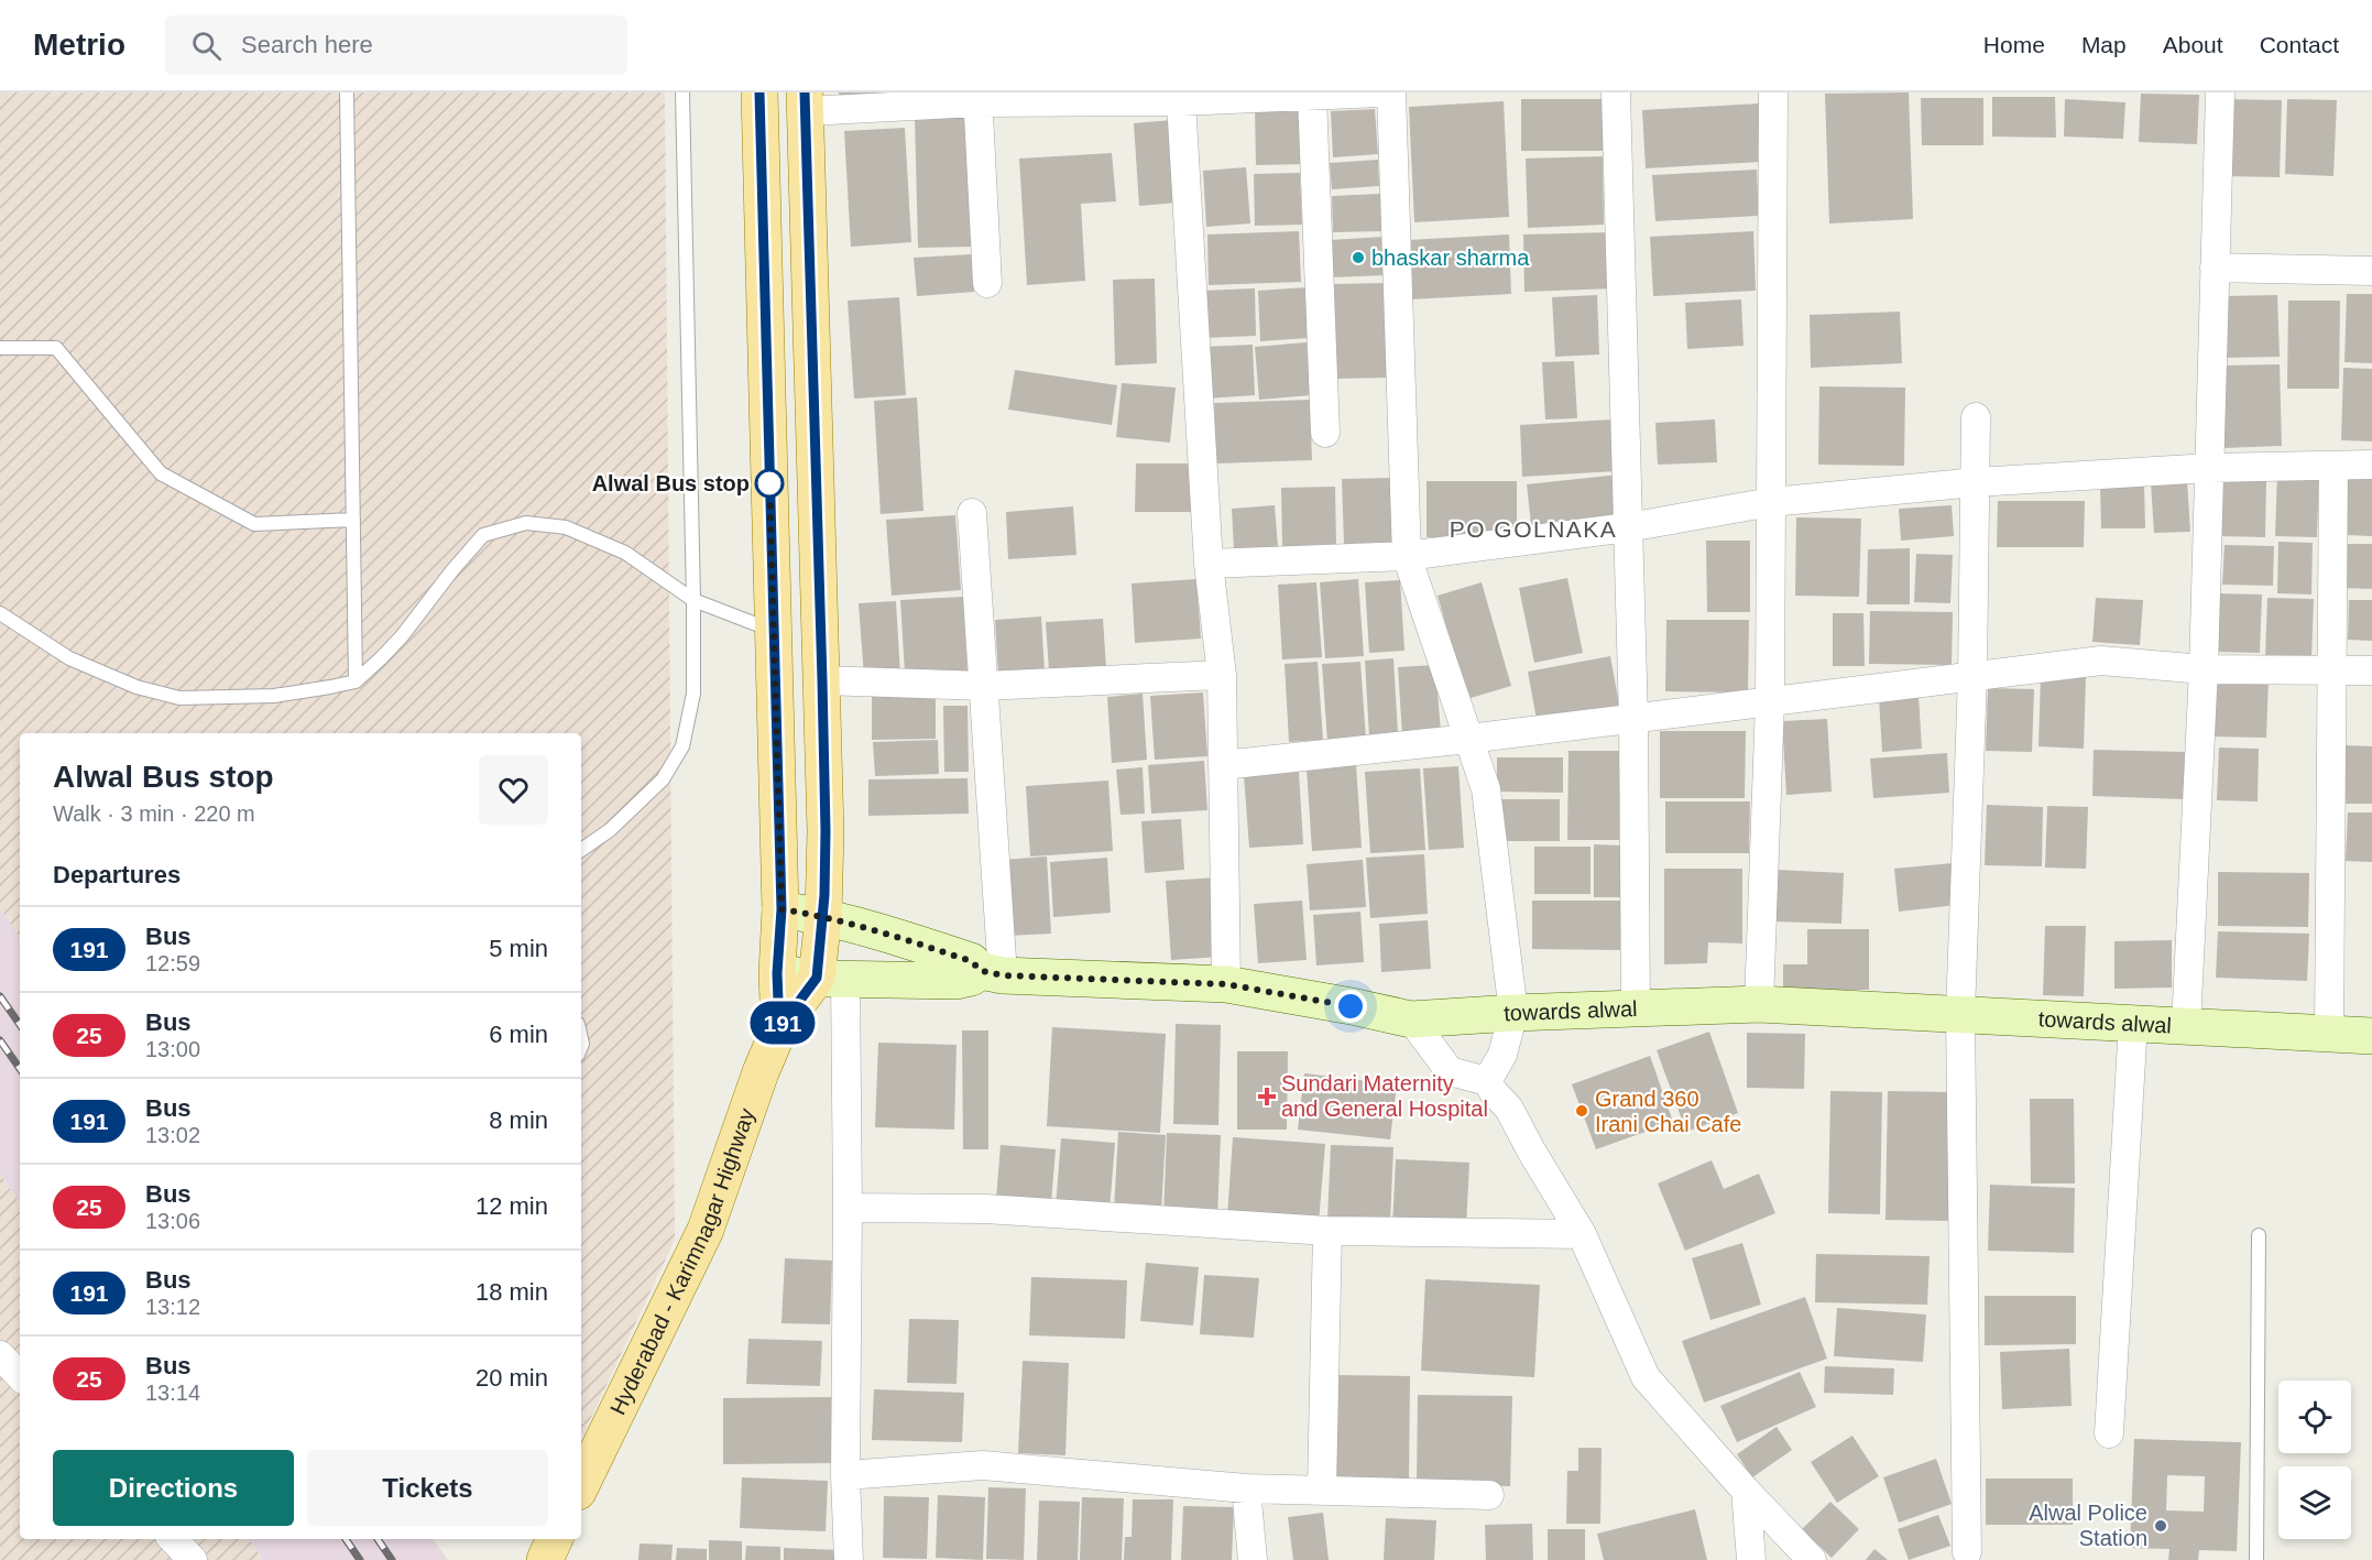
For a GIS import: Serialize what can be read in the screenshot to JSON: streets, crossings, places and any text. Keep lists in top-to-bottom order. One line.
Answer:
{"streets":{"main road":["towards alwal","Hyderabad - Karimnagar Highway"]},"districts":["PO GOLNAKA"],"places":{"other":["bhaskar sharma","Alwal Bus stop","Grand 360 Irani Chai Cafe","Alwal Police Station"],"health":["Sundari Maternity and General Hospital"]},"lines":["bus line 191"],"page":{"header":"Metrio","search":"Search here","nav":["Home","Map","About","Contact"],"on_map":"191","heading":[["Alwal Bus stop","Walk · 3 min · 220 m"],"Departures"],"list":[{"mark":"191","name":"Bus","note":"12:59","value":"5 min"},{"mark":"25","name":"Bus","note":"13:00","value":"6 min"},{"mark":"191","name":"Bus","note":"13:02","value":"8 min"},{"mark":"25","name":"Bus","note":"13:06","value":"12 min"},{"mark":"191","name":"Bus","note":"13:12","value":"18 min"},{"mark":"25","name":"Bus","note":"13:14","value":"20 min"}],"buttons":["Directions","Tickets"]}}
